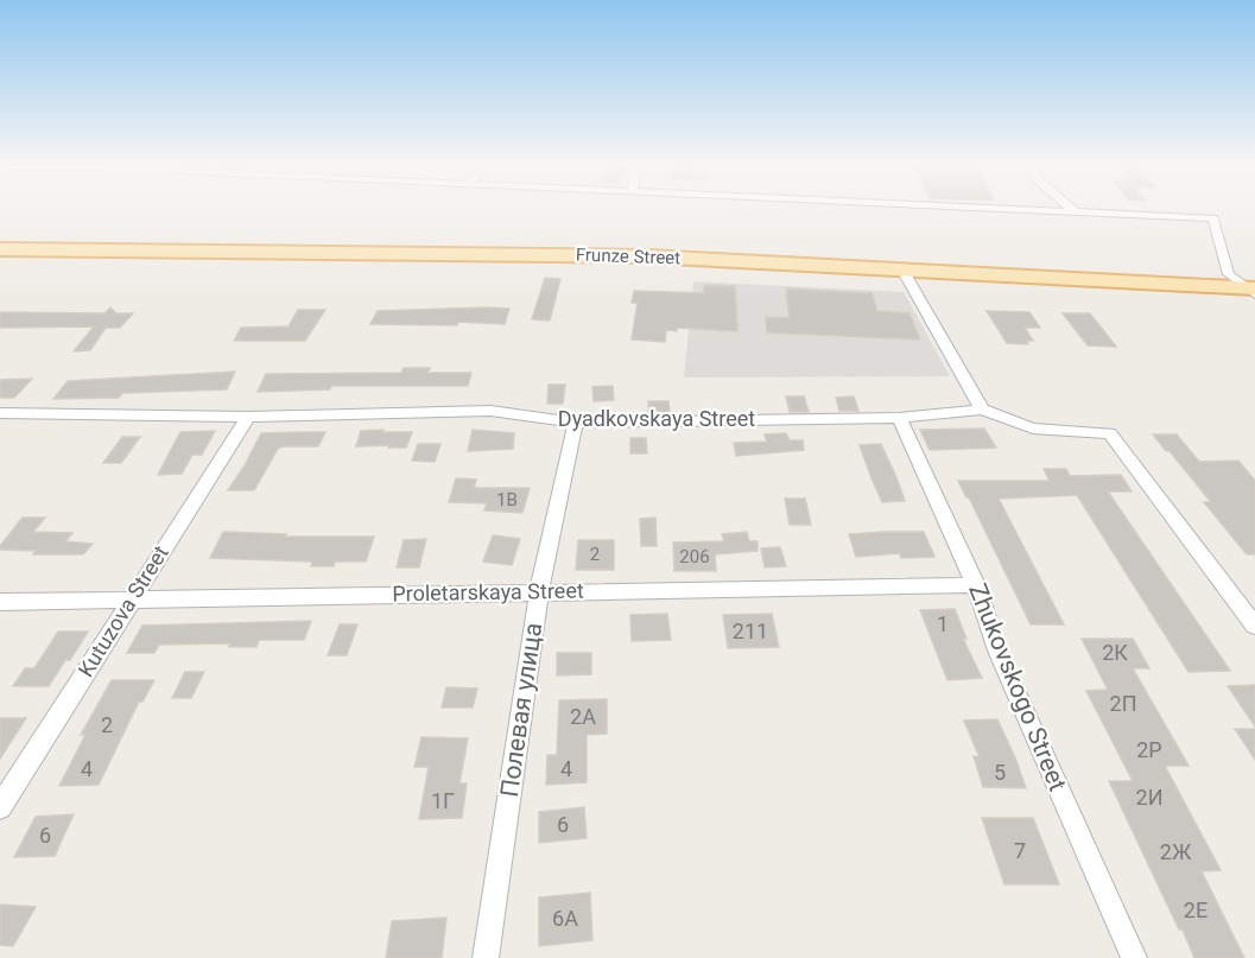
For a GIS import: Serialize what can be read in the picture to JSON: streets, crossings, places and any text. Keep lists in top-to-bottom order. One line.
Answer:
{"streets":{"main road":["Frunze Street"],"street":["Dyadkovskaya Street","Proletarskaya Street","Kutuzova Street","Zhukovskogo Street","Полевая улица"]},"crossings":[["Dyadkovskaya Street","Kutuzova Street"],["Dyadkovskaya Street","Zhukovskogo Street"],["Dyadkovskaya Street","Полевая улица"],["Proletarskaya Street","Kutuzova Street"],["Proletarskaya Street","Zhukovskogo Street"],["Proletarskaya Street","Полевая улица"]],"house_numbers":["1В","2","206","1","211","2К","2П","2А","2","2Р","4","4","5","2И","1Г","6","6","7","2Ж","2Е","6А"]}
